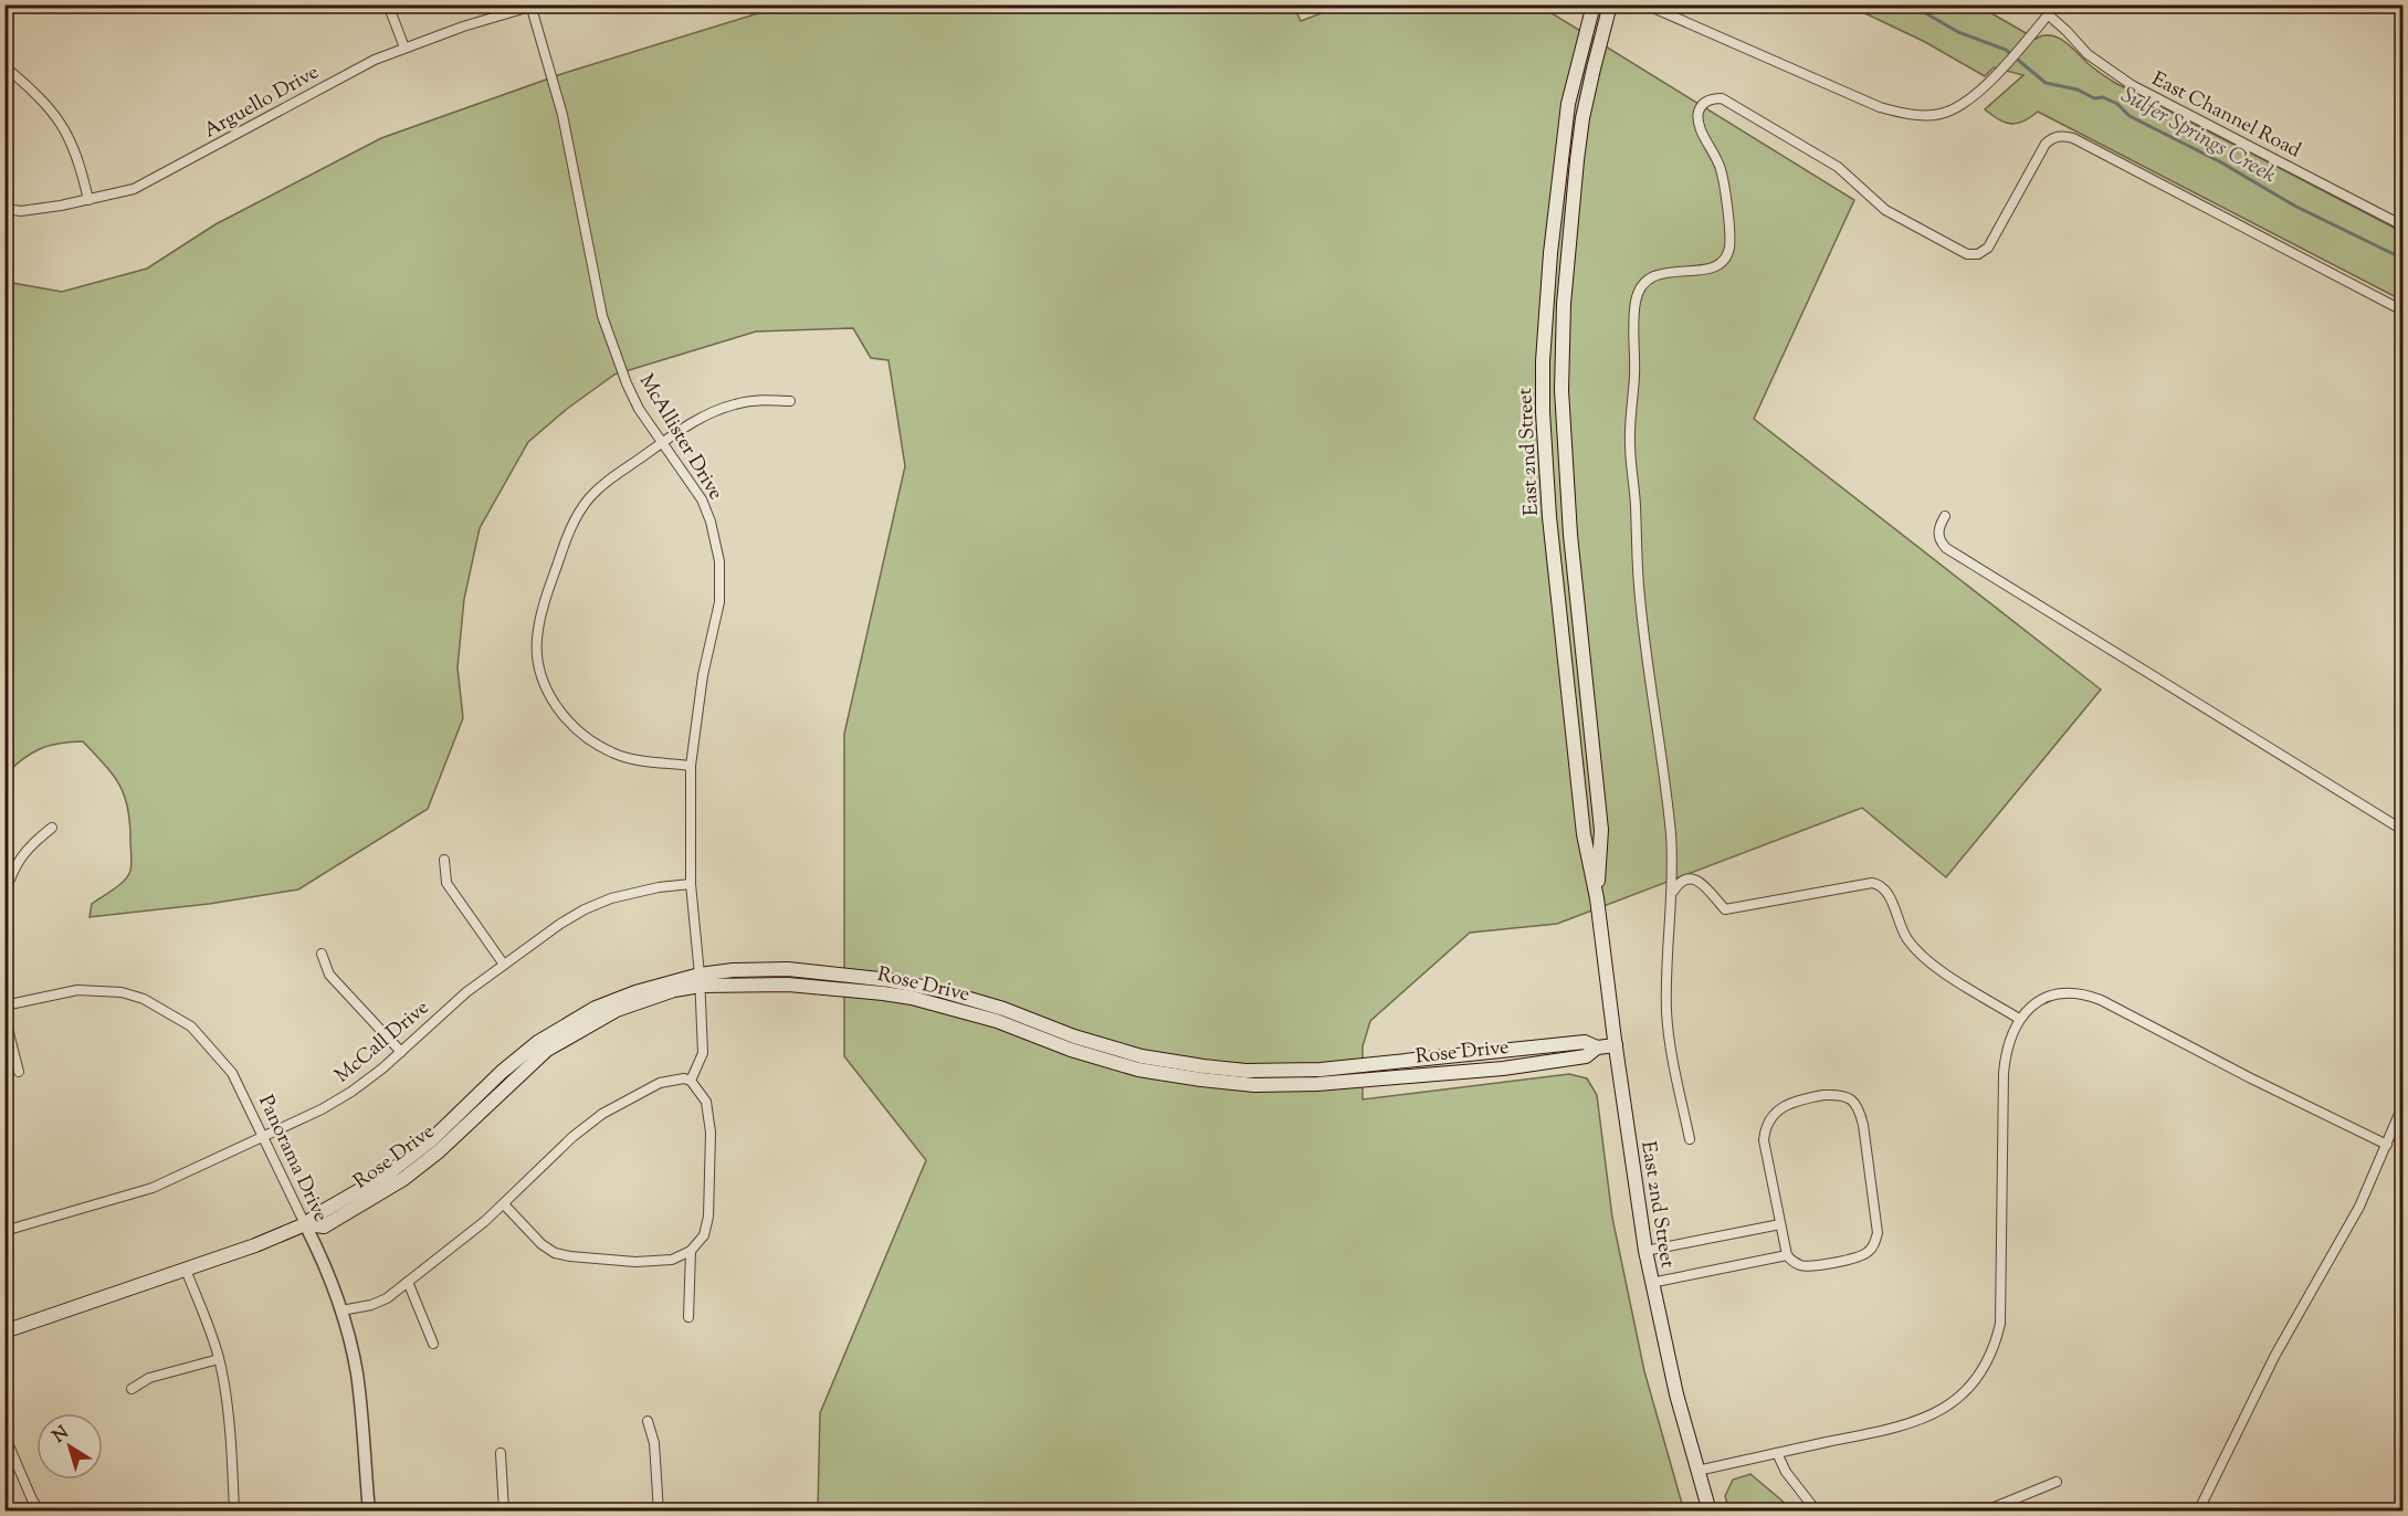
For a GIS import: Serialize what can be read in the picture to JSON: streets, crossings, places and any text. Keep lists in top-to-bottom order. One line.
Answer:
{"streets":{"main road":["East 2nd Street","Rose Drive"],"street":["Arguello Drive","East Channel Road","McAllister Drive","McCall Drive","Panorama Drive"]},"crossings":[["Arguello Drive","McAllister Drive"],["McAllister Drive","Rose Drive"],["McAllister Drive","McCall Drive"],["East 2nd Street","Rose Drive"],["Rose Drive","Panorama Drive"],["McCall Drive","Panorama Drive"]],"water":["Sulfer Springs Creek"],"north":"top left"}
